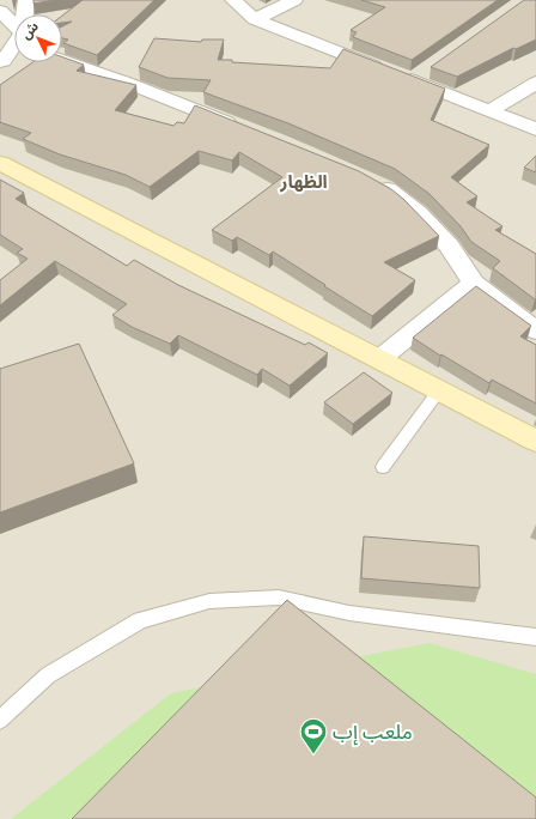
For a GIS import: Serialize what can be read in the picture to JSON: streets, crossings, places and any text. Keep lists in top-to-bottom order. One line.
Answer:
{"districts":["الظهار"],"places":{"sports":["ملعب إب"]},"north":"top left"}
